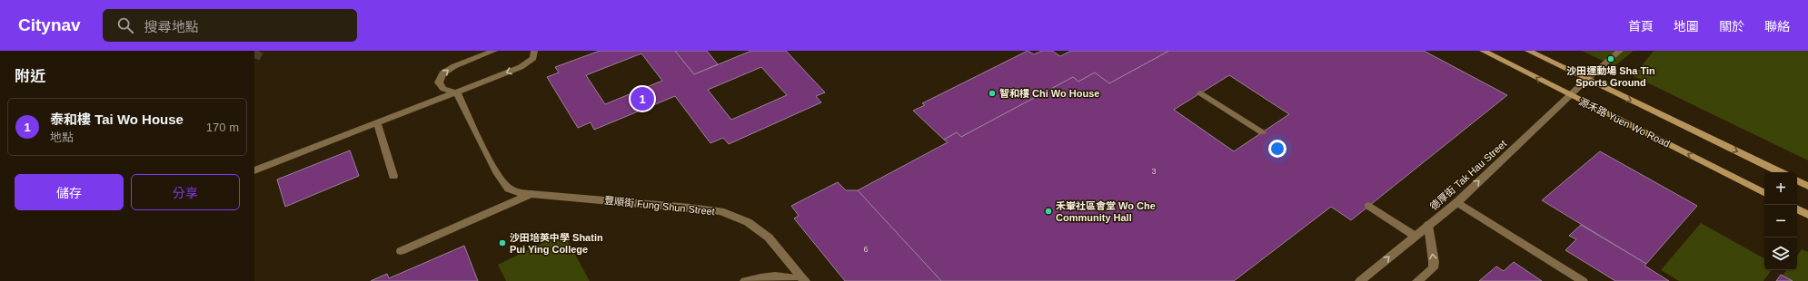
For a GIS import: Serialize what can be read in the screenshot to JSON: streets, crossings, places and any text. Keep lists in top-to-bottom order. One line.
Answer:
{"streets":{"main road":["源禾路 Yuen Wo Road"],"street":["德厚街 Tak Hau Street","豐順街 Fung Shun Street"]},"crossings":[["源禾路 Yuen Wo Road","德厚街 Tak Hau Street"]],"one_way":["德厚街 Tak Hau Street"],"places":["沙田運動場 Sha Tin Sports Ground","智和樓 Chi Wo House","禾輋社區會堂 Wo Che Community Hall","沙田培英中學 Shatin Pui Ying College"],"house_numbers":["3","6"],"page":{"header":"Citynav","search":"搜尋地點","nav":["首頁","地圖","關於","聯絡"],"heading":"附近","pins":"1","list":[{"mark":"1","name":"泰和樓 Tai Wo House","note":"地點","value":"170 m"}],"buttons":["儲存","分享"],"map_buttons":["+","−"]}}
